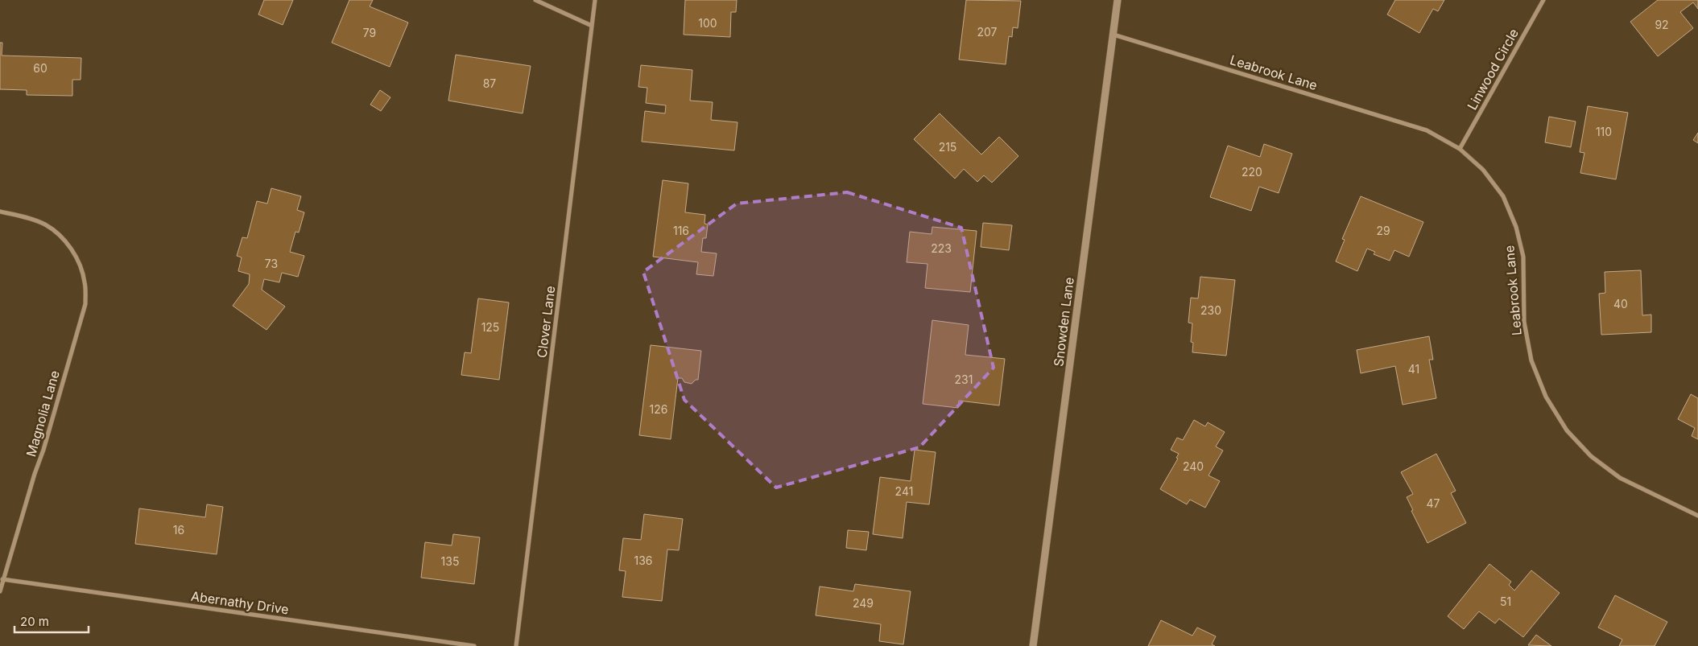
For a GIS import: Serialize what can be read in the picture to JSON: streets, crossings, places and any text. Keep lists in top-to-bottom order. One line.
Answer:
{"streets":{"street":["Linwood Circle","Leabrook Lane","Clover Lane","Snowden Lane","Magnolia Lane","Abernathy Drive"]},"crossings":[["Linwood Circle","Leabrook Lane"],["Leabrook Lane","Snowden Lane"],["Magnolia Lane","Abernathy Drive"]],"house_numbers":["100","92","207","79","60","87","110","215","220","116","29","223","73","40","230","125","41","231","126","240","241","47","16","136","135","51","249"],"scale_bar":"20 m"}
